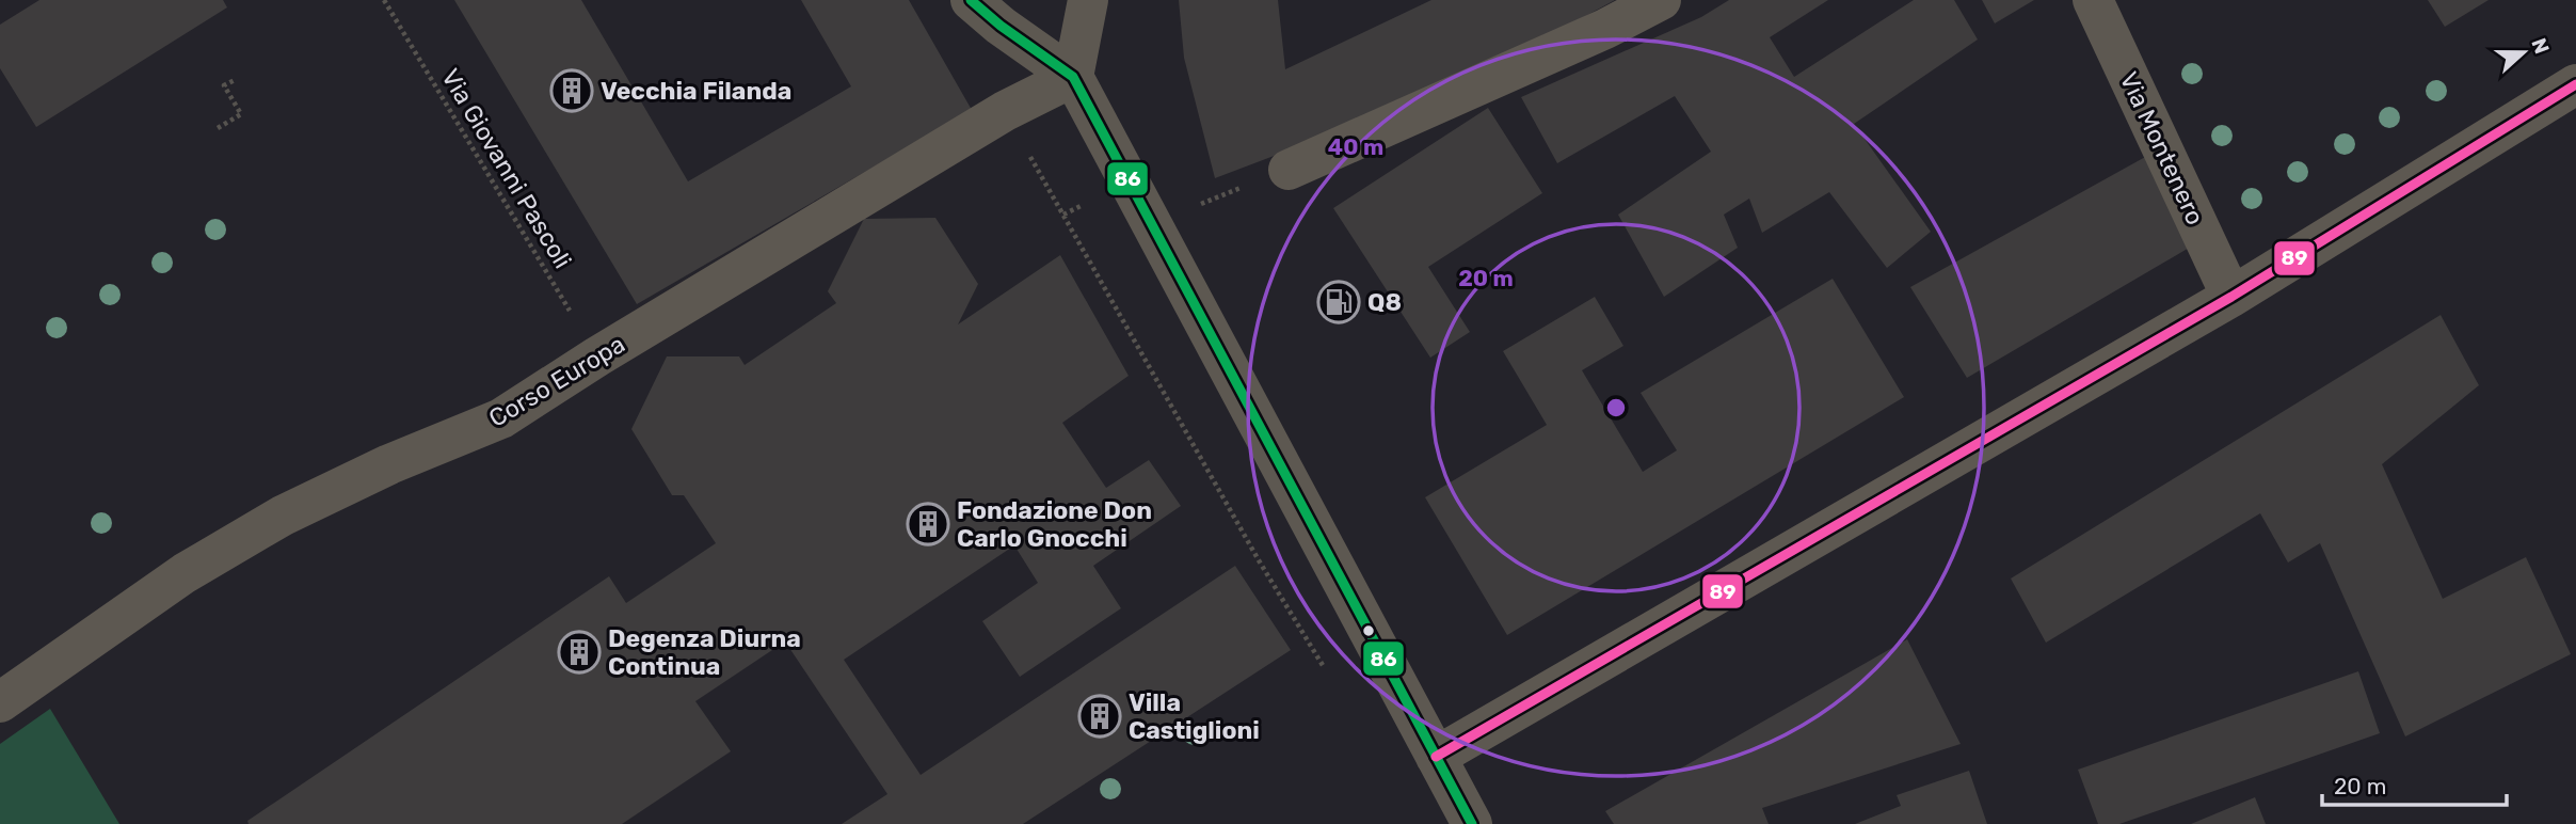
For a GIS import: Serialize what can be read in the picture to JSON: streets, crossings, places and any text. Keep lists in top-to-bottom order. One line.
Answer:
{"streets":{"street":["Via Montenero","Corso Europa"],"path":["Via Giovanni Pascoli"]},"crossings":[["Via Giovanni Pascoli","Corso Europa"]],"places":{"building":["Vecchia Filanda","Fondazione Don Carlo Gnocchi","Degenza Diurna Continua","Villa Castiglioni"],"fuel station":["Q8"]},"lines":["transit line 86","transit line 89"],"scale_bar":"20 m","north":"right","rings":["40 m","20 m"]}
